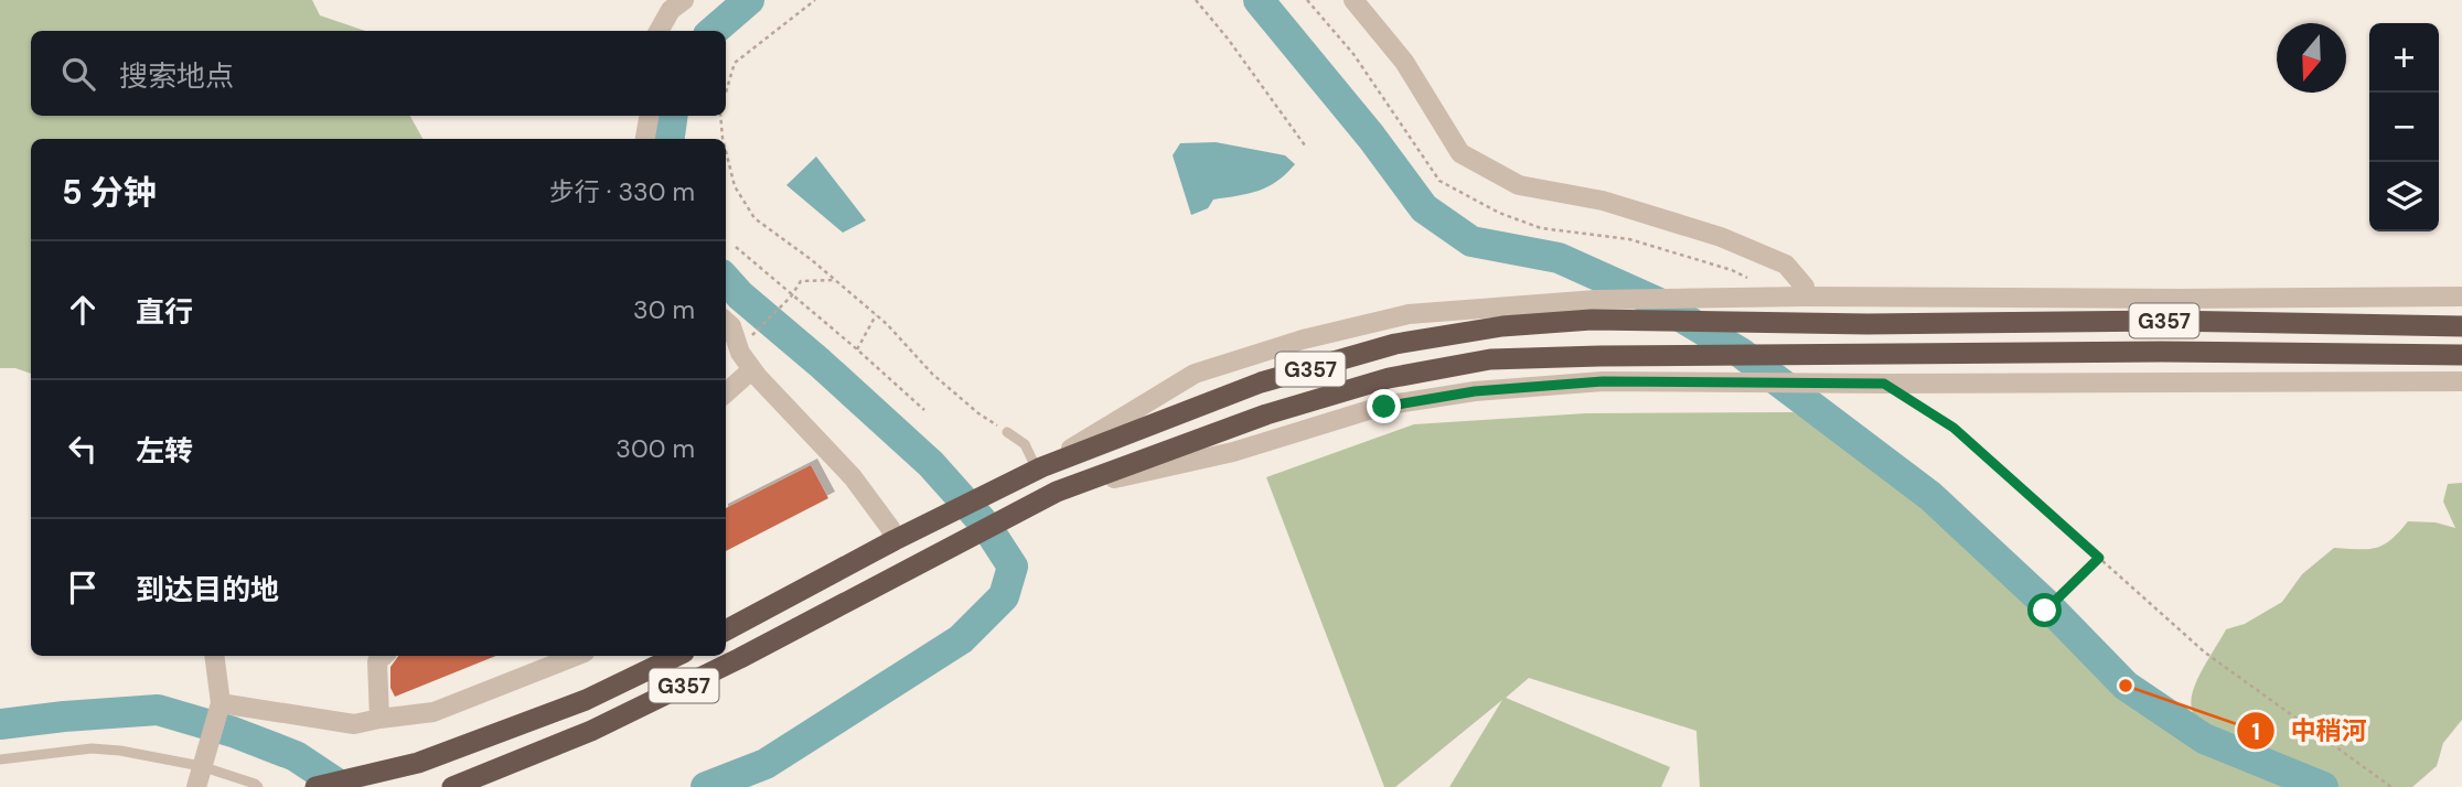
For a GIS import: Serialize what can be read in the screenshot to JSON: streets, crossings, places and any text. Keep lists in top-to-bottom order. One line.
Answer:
{"streets":{"highway":["G357"]},"places":["中稍河"],"north":"bottom","page":{"map_buttons":["+","−"],"search":"搜索地点","heading":["5 分钟","步行 · 330 m"],"list":[["直行","30 m"],["左转","300 m"],"到达目的地"]}}
